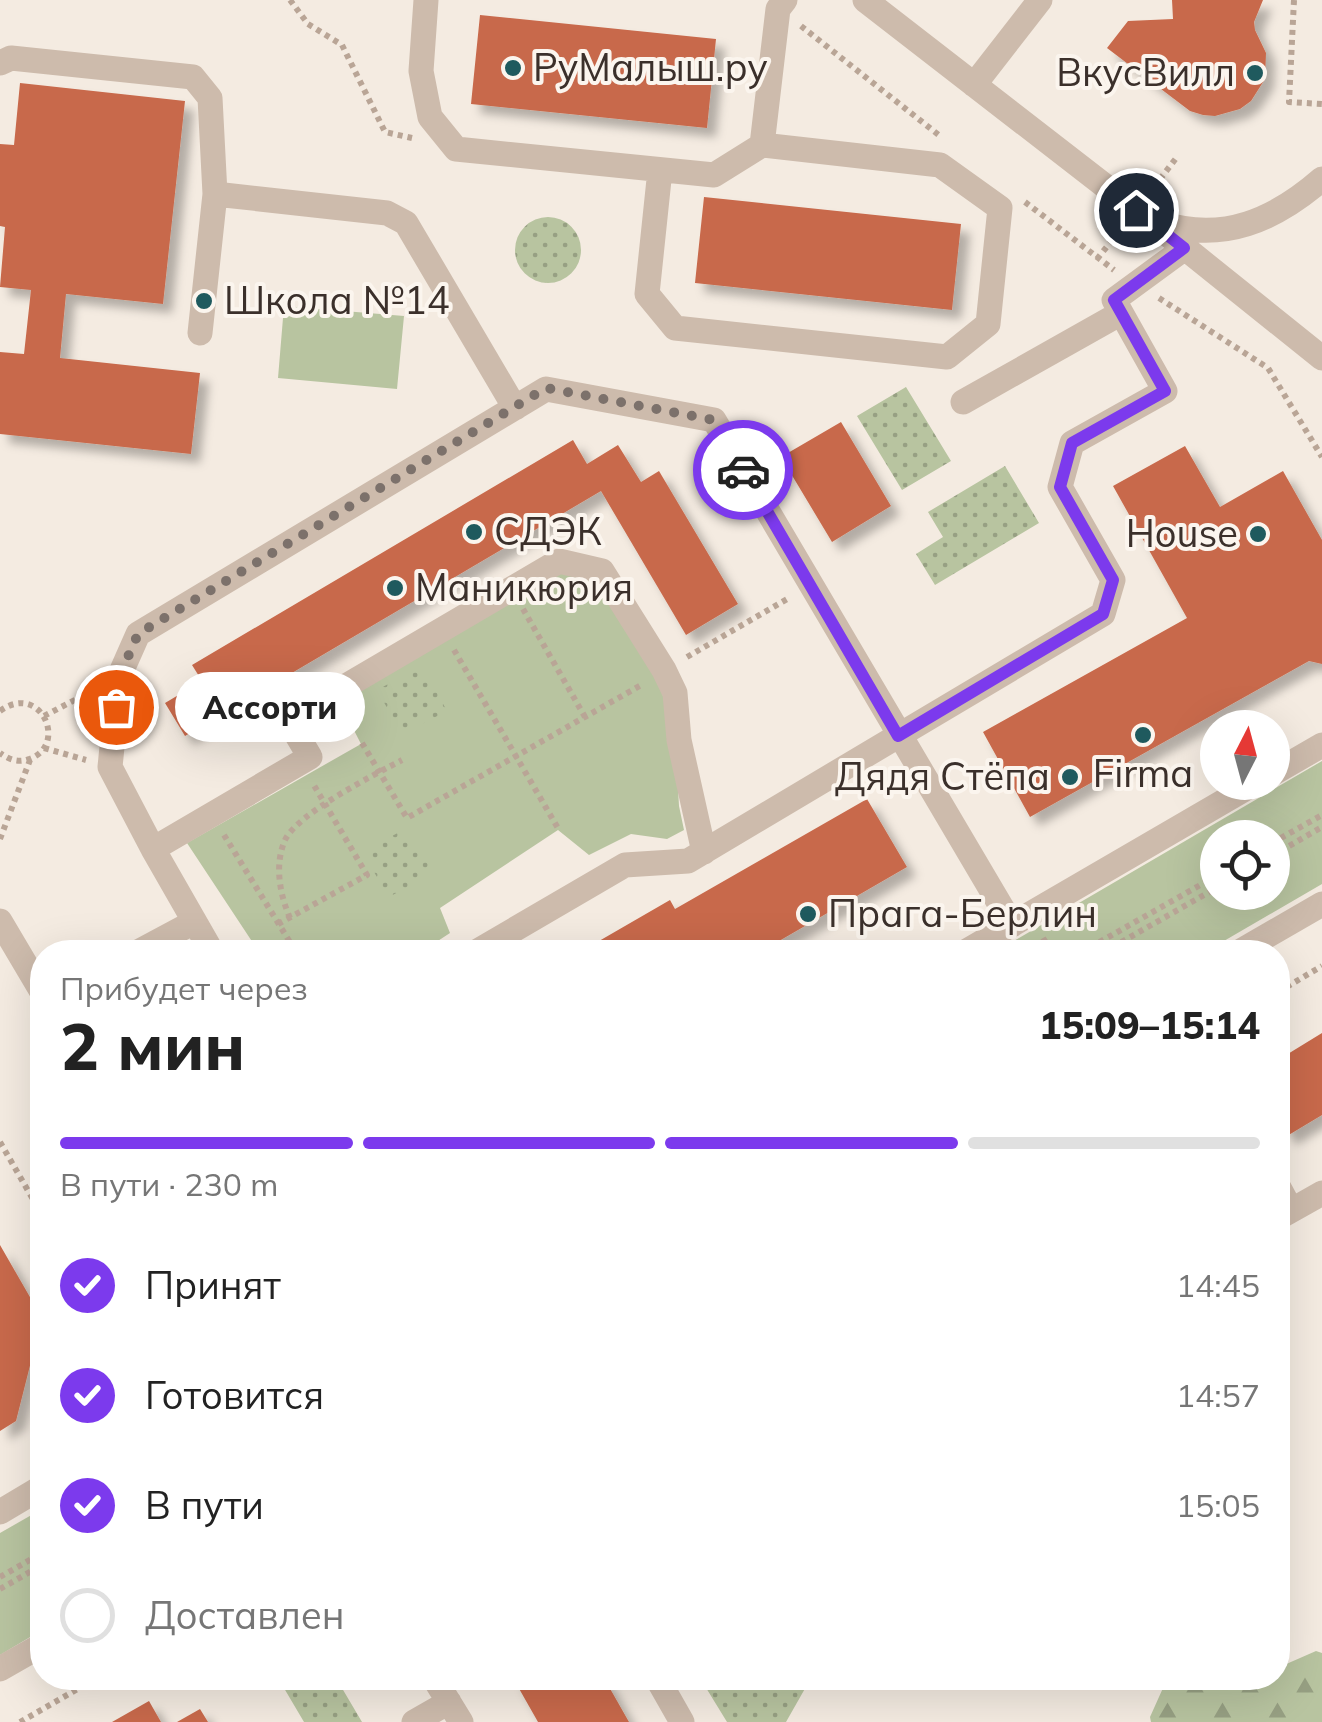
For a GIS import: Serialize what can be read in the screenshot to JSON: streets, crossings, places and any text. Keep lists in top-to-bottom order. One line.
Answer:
{"places":["РуМалыш.ру","ВкусВилл","Школа №14","СДЭК","House","Маникюрия","Ассорти","Firma","Дядя Стёпа","Прага-Берлин"],"north":"top","page":{"bubble":"Ассорти","heading":["2 мин","Прибудет через","15:09–15:14"],"bar":"В пути · 230 m","list":[["Принят","14:45"],["Готовится","14:57"],["В пути","15:05"],"Доставлен"]}}
